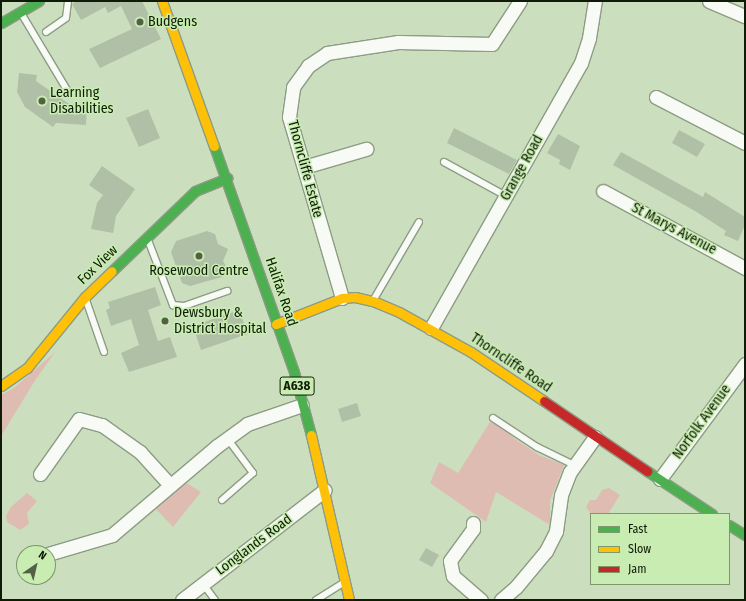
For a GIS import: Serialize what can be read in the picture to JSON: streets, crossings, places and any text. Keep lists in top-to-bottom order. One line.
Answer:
{"streets":{"street":["Grange Road","Thorncliffe Estate","St Marys Avenue","Fox View","Halifax Road","Thorncliffe Road","A638","Norfolk Avenue","Longlands Road"]},"crossings":[["Grange Road","Thorncliffe Road"],["Thorncliffe Estate","Thorncliffe Road"],["Fox View","Halifax Road"],["Halifax Road","Thorncliffe Road"],["Halifax Road","Longlands Road"],["Thorncliffe Road","Norfolk Avenue"]],"places":["Budgens","Learning Disabilities","Rosewood Centre","Dewsbury & District Hospital"],"legend":["Fast","Slow","Jam"],"north":"top right"}
